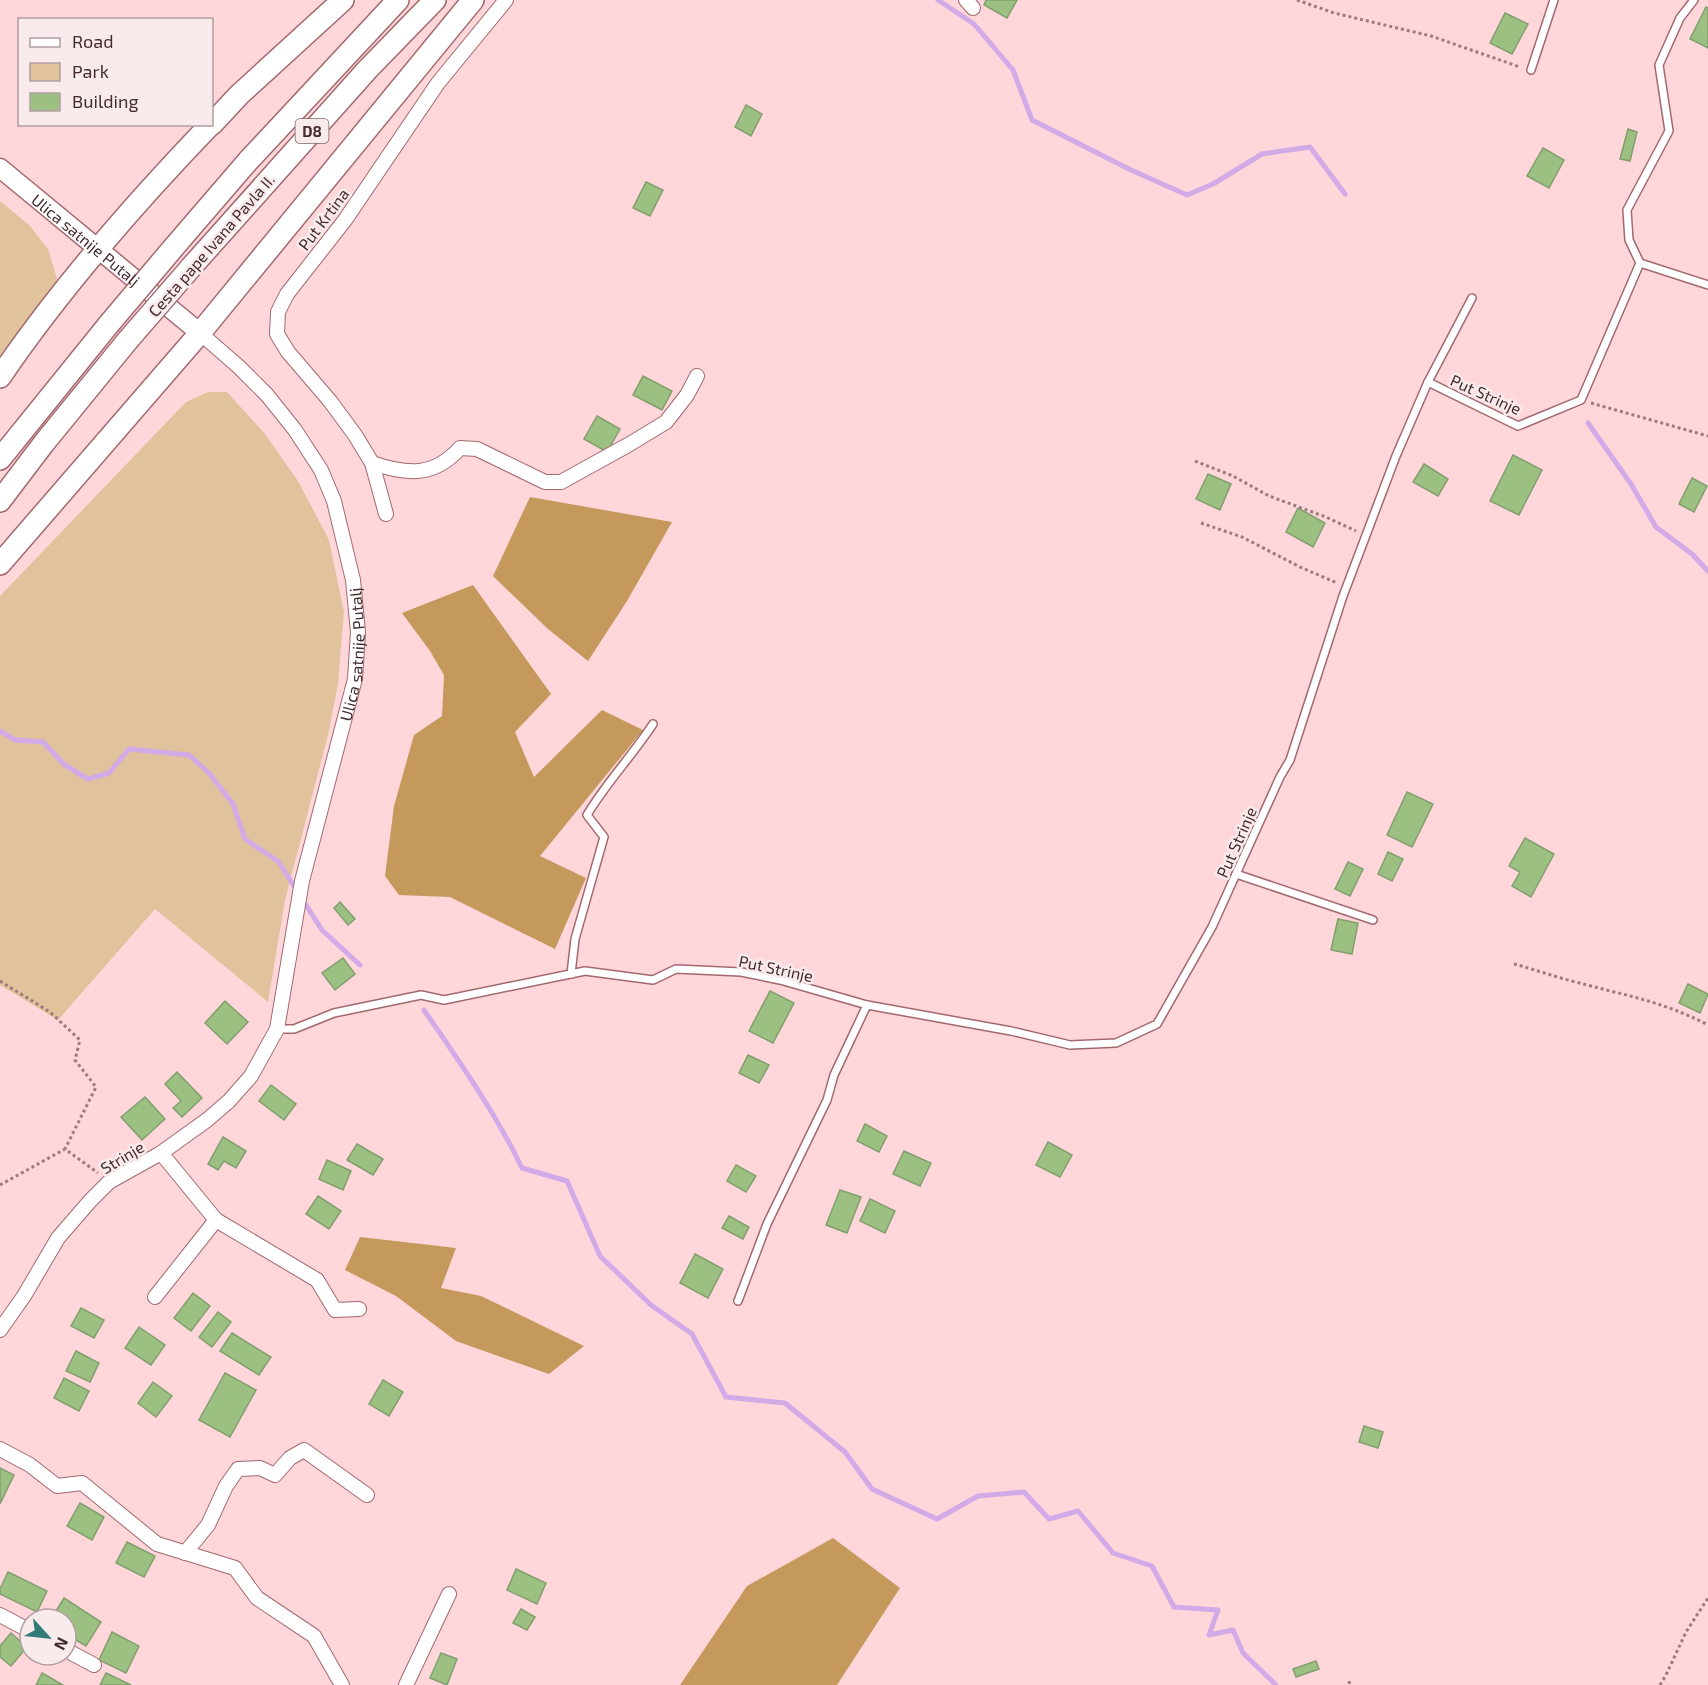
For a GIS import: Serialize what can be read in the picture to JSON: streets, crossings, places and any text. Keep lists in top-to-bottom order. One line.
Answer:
{"streets":{"main road":["D8","Cesta pape Ivana Pavla II."],"street":["Put Krtina","Ulica satnije Putalj","Strinje"],"lane":["Put Strinje"]},"crossings":[["Ulica satnije Putalj","Put Strinje"],["Ulica satnije Putalj","Strinje"],["Put Strinje","Strinje"]],"legend":["Road","Park","Building"],"north":"bottom right"}
